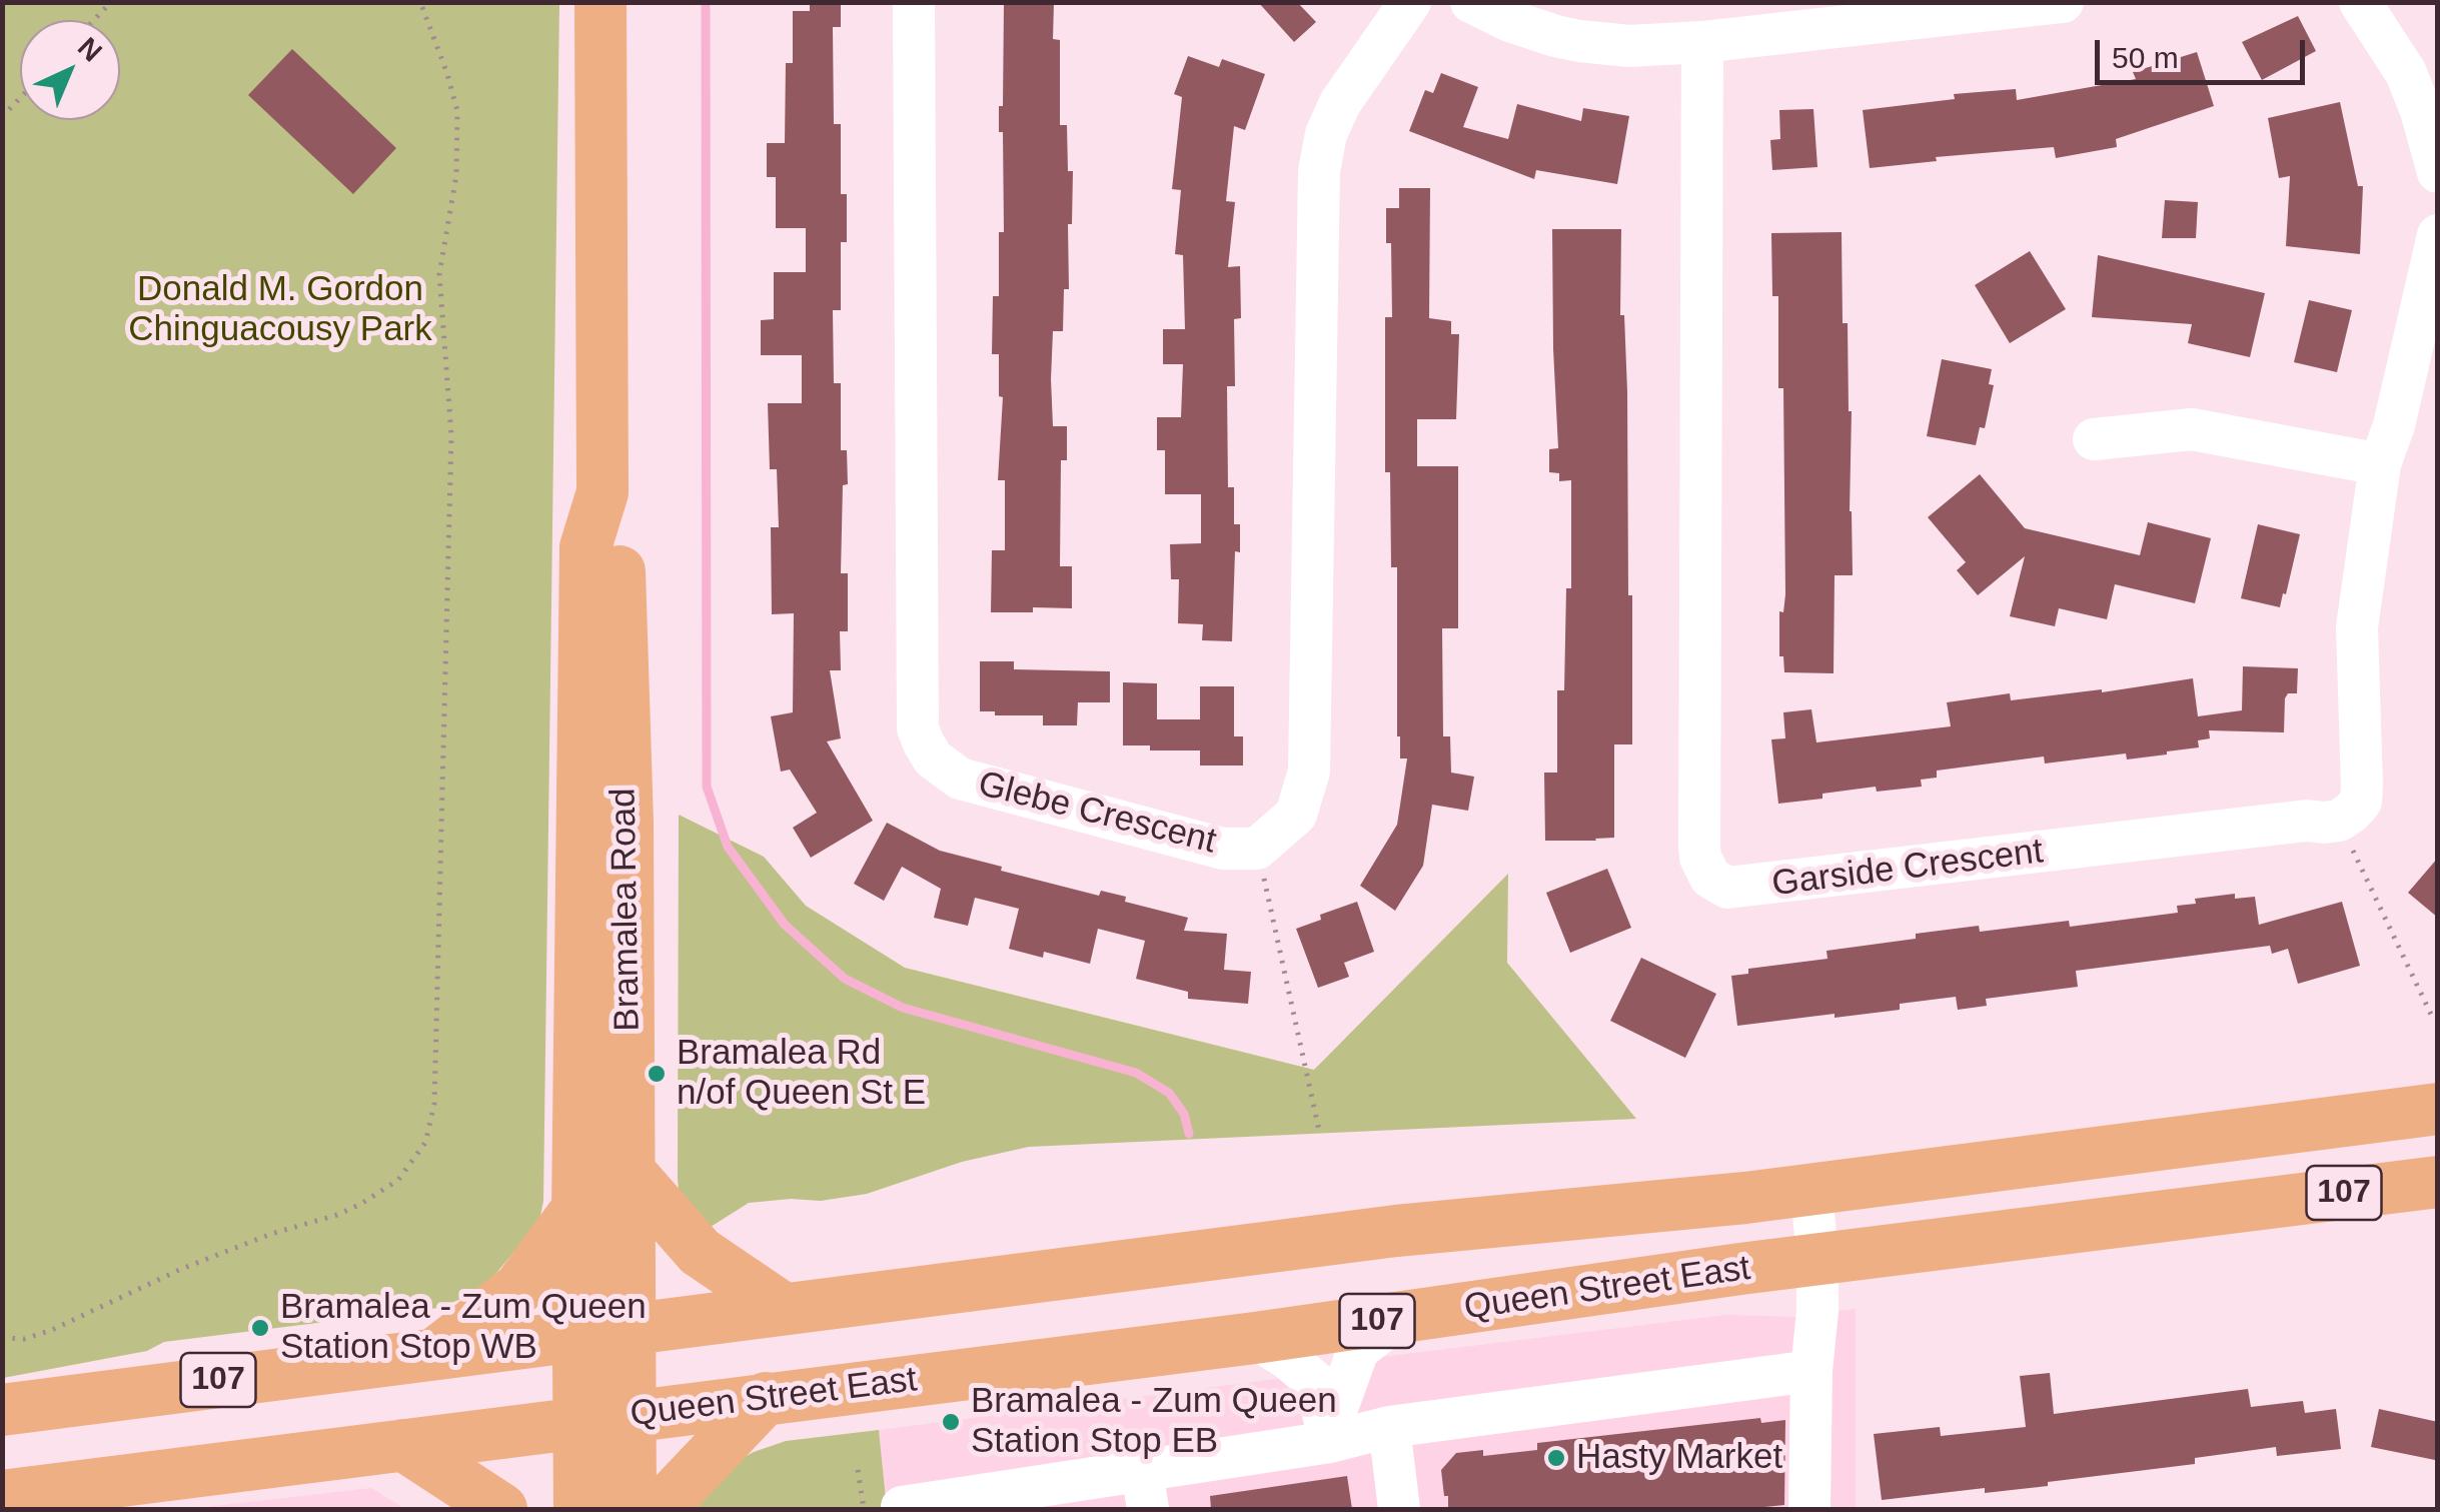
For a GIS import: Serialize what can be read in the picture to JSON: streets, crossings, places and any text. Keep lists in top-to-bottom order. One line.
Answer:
{"streets":{"main road":["Bramalea Road","107","Queen Street East"],"street":["Glebe Crescent","Garside Crescent"]},"crossings":[["Bramalea Road","Queen Street East"]],"parks":["Donald M. Gordon Chinguacousy Park"],"places":["Bramalea Rd n/of Queen St E","Bramalea - Zum Queen Station Stop WB","Bramalea - Zum Queen Station Stop EB","Hasty Market"],"scale_bar":"50 m","north":"top right"}
